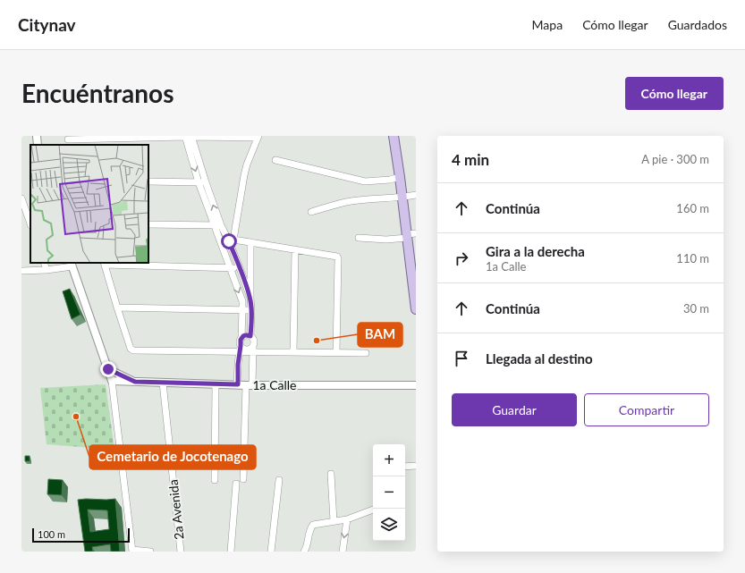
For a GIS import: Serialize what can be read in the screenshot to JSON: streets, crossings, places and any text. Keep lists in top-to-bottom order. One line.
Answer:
{"streets":{"street":["1a Calle","2a Avenida"]},"crossings":[["1a Calle","2a Avenida"]],"places":["BAM","Cemetario de Jocotenago"],"scale_bar":"100 m","page":{"header":"Citynav","nav":["Mapa","Cómo llegar","Guardados"],"buttons":["Cómo llegar",["Guardar","Compartir"]],"title":"Encuéntranos","heading":["4 min","A pie · 300 m"],"list":[["Continúa","160 m"],["Gira a la derecha","1a Calle","110 m"],["Continúa","30 m"],"Llegada al destino"],"map_buttons":["+","−"],"scale":"100 m"}}
